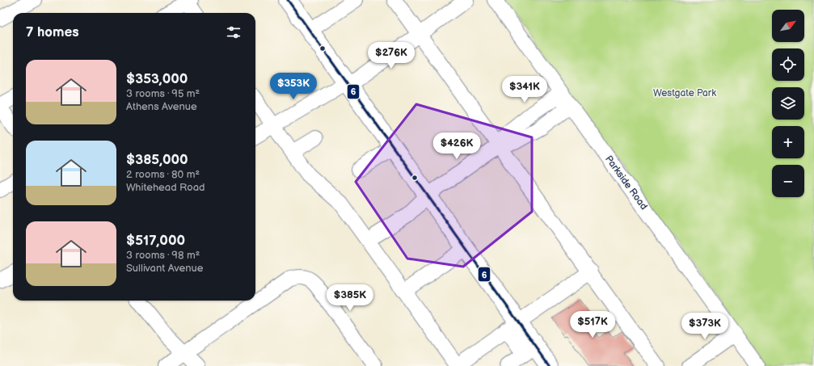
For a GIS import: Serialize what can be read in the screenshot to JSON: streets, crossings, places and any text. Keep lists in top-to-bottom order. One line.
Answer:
{"streets":{"street":["Parkside Road"]},"parks":["Westgate Park"],"lines":["transit line 6"],"north":"top right","page":{"map_buttons":["+","−"],"heading":"7 homes","price":["$276K","$353K","$341K","$426K","$385K","$517K","$373K"],"list":[{"name":"$353,000","note":"3 rooms · 95 m² · Athens Avenue"},{"name":"$385,000","note":"2 rooms · 80 m² · Whitehead Road"},{"name":"$517,000","note":"3 rooms · 98 m² · Sullivant Avenue"}]}}
